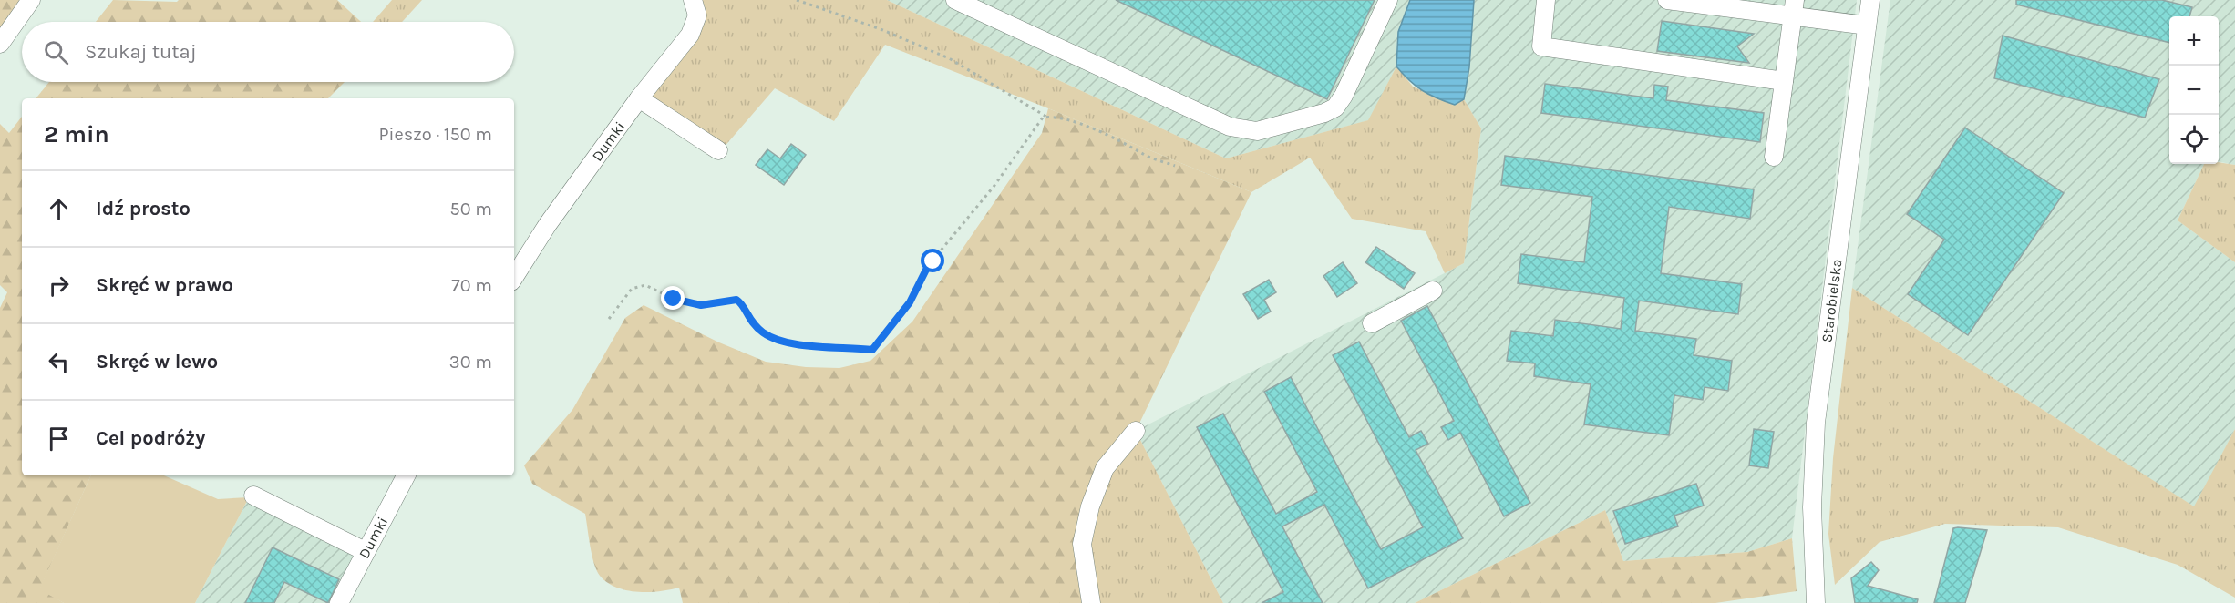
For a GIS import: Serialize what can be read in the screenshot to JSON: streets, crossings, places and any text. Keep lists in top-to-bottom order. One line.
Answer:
{"streets":{"street":["Dumki","Starobielska"]},"page":{"map_buttons":["+","−"],"search":"Szukaj tutaj","heading":["2 min","Pieszo · 150 m"],"list":[["Idź prosto","50 m"],["Skręć w prawo","70 m"],["Skręć w lewo","30 m"],"Cel podróży"]}}
